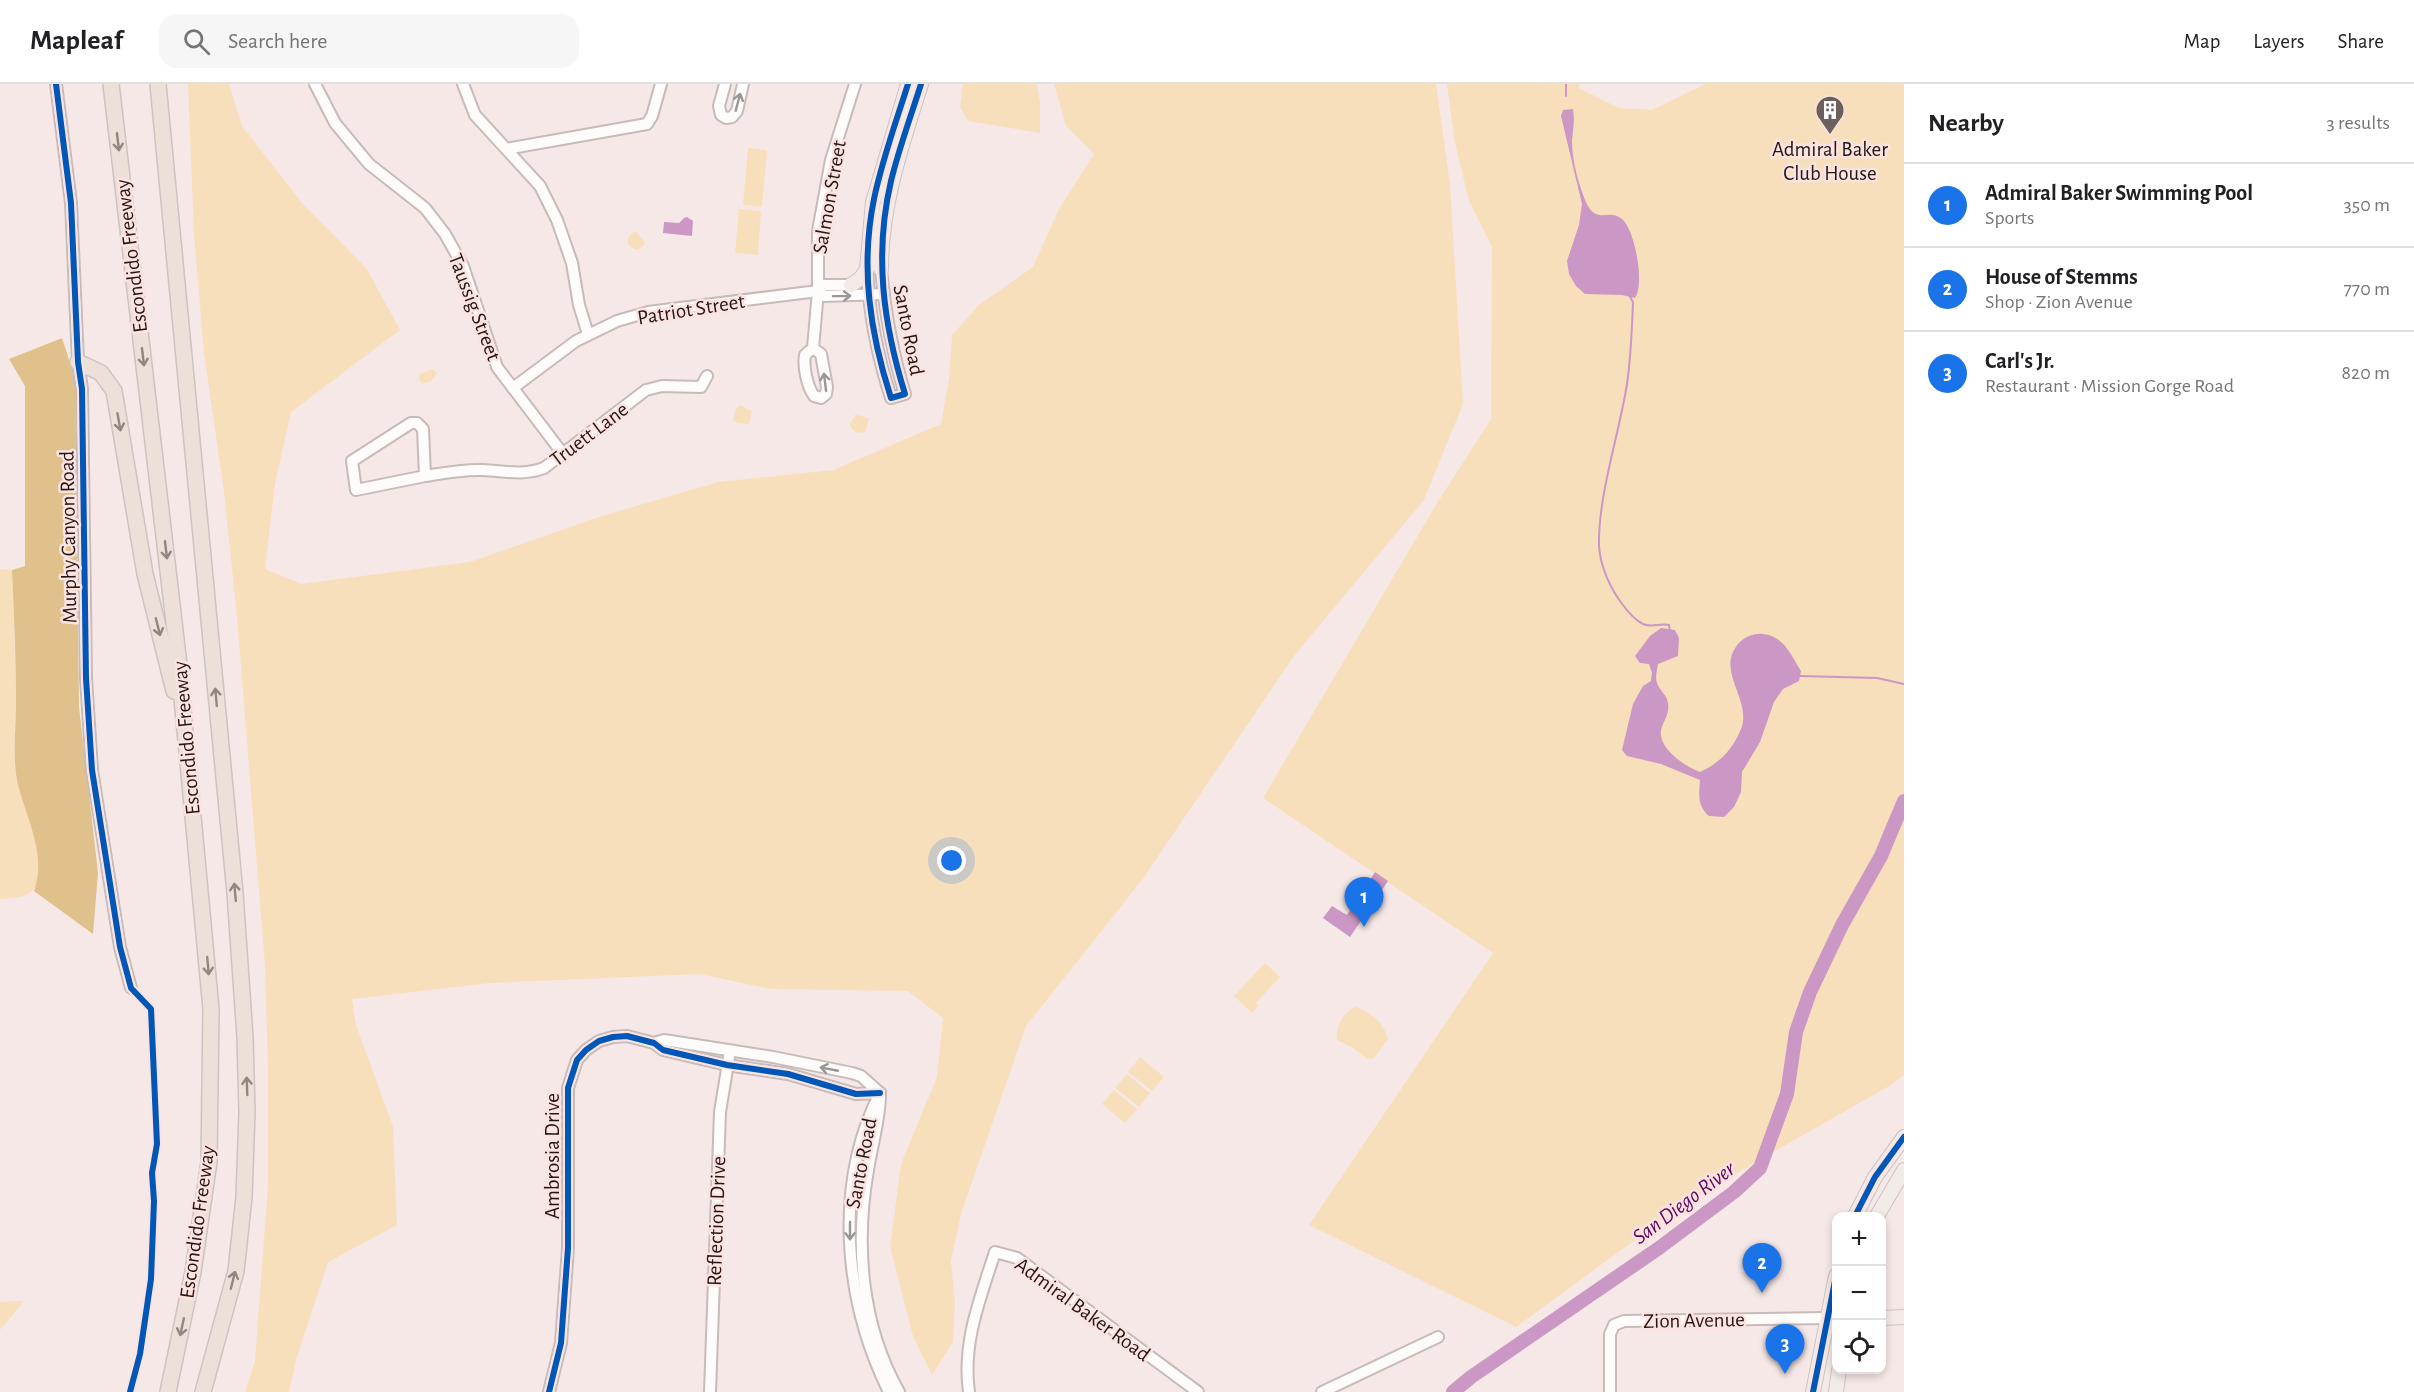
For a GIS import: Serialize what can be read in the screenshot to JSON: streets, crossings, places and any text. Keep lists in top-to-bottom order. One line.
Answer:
{"streets":{"highway":["Escondido Freeway"],"main road":["Santo Road"],"street":["Salmon Street","Taussig Street","Patriot Street","Truett Lane","Murphy Canyon Road","Ambrosia Drive","Reflection Drive","Admiral Baker Road","Zion Avenue"]},"crossings":[["Salmon Street","Patriot Street"],["Taussig Street","Patriot Street"],["Taussig Street","Truett Lane"],["Patriot Street","Santo Road"],["Santo Road","Ambrosia Drive"],["Ambrosia Drive","Reflection Drive"]],"water":["San Diego River"],"places":{"building":["Admiral Baker Club House"]},"page":{"header":"Mapleaf","search":"Search here","nav":["Map","Layers","Share"],"heading":["Nearby","3 results"],"list":[{"mark":"1","name":"Admiral Baker Swimming Pool","note":"Sports","value":"350 m"},{"mark":"2","name":"House of Stemms","note":"Shop · Zion Avenue","value":"770 m"},{"mark":"3","name":"Carl's Jr.","note":"Restaurant · Mission Gorge Road","value":"820 m"}],"pins":["1","2","3"],"map_buttons":["+","−"]}}
